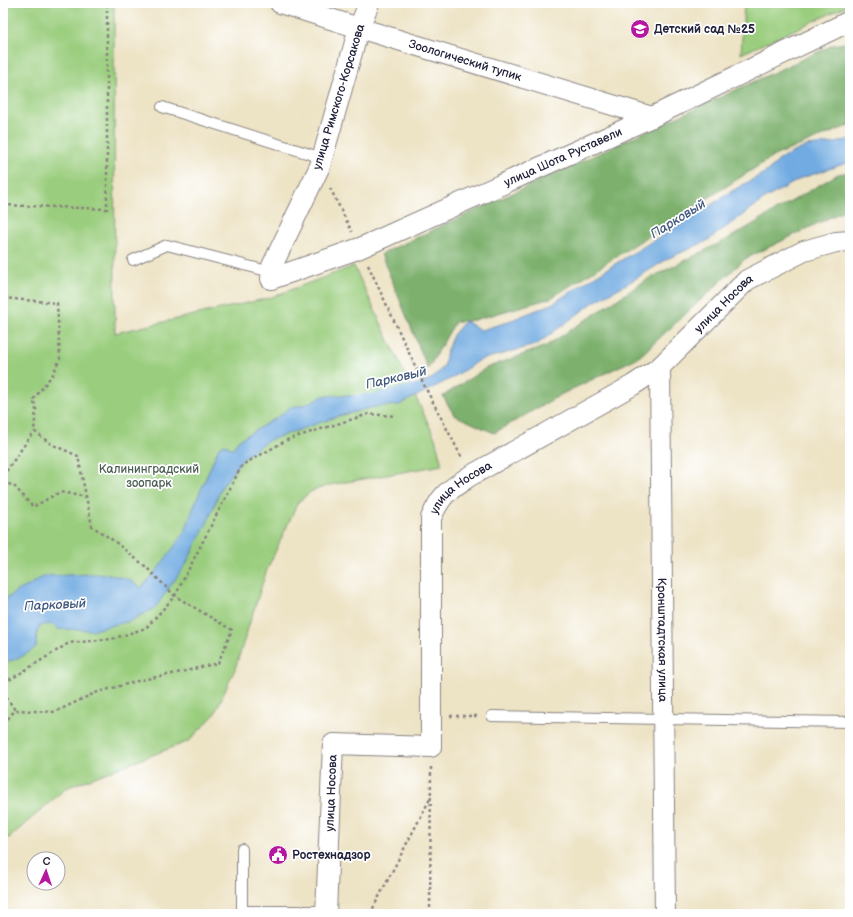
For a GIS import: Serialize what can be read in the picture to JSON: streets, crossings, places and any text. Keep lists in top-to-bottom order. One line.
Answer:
{"streets":{"street":["Зоологический тупик","улица Римского-Корсакова","улица Шота Руставели","улица Носова","Кронштадтская улица"]},"crossings":[["Зоологический тупик","улица Римского-Корсакова"],["Зоологический тупик","улица Шота Руставели"],["улица Римского-Корсакова","улица Шота Руставели"],["улица Носова","Кронштадтская улица"]],"water":["Парковый"],"parks":["Калининградский зоопарк"],"places":{"school or university":["Детский сад №25"],"public building":["Ростехнадзор"]},"north":"top"}
